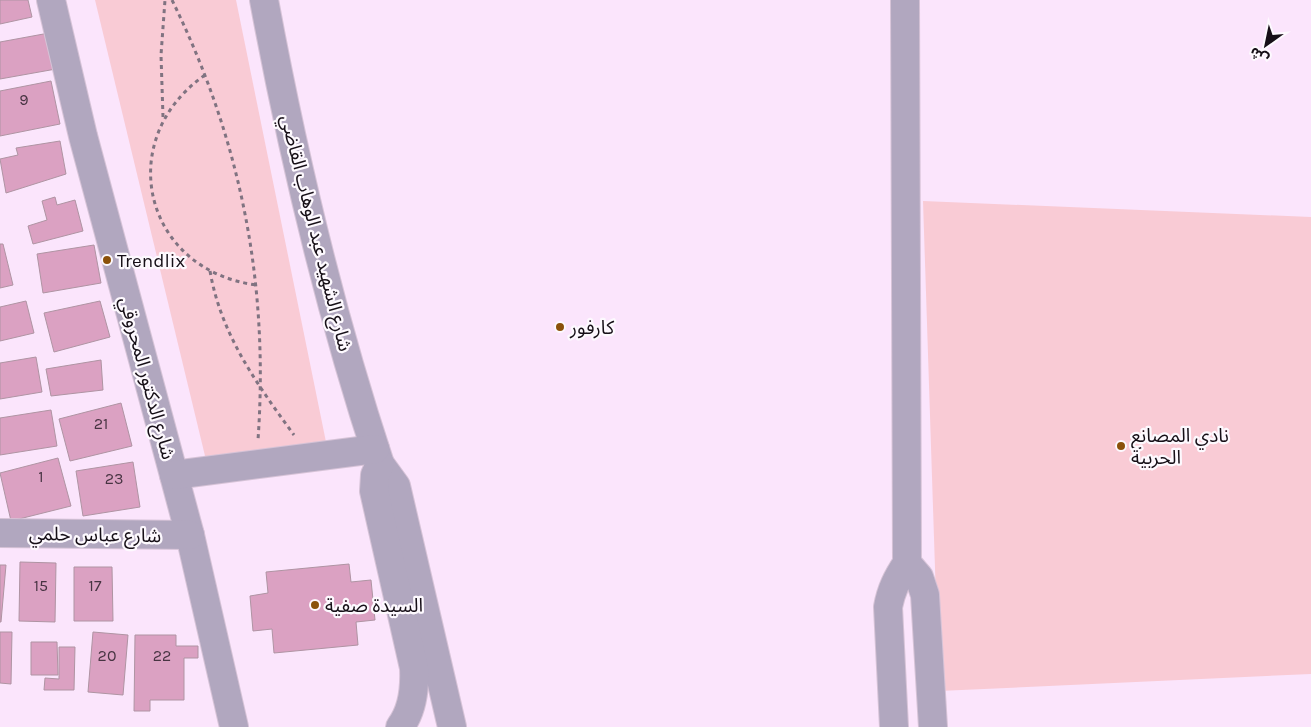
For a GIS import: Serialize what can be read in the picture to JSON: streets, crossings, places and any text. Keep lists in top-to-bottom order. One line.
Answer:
{"streets":{"street":["شارع الشهيد عبد الوهاب القاضي","شارع الدكتور المحروقي","شارع عباس حلمي"]},"crossings":[["شارع الدكتور المحروقي","شارع عباس حلمي"]],"places":["Trendlix","كارفور","نادي المصانع الحربية","السيدة صفية"],"house_numbers":["9","21","1","23","15","17","20","22"],"north":"bottom left"}
